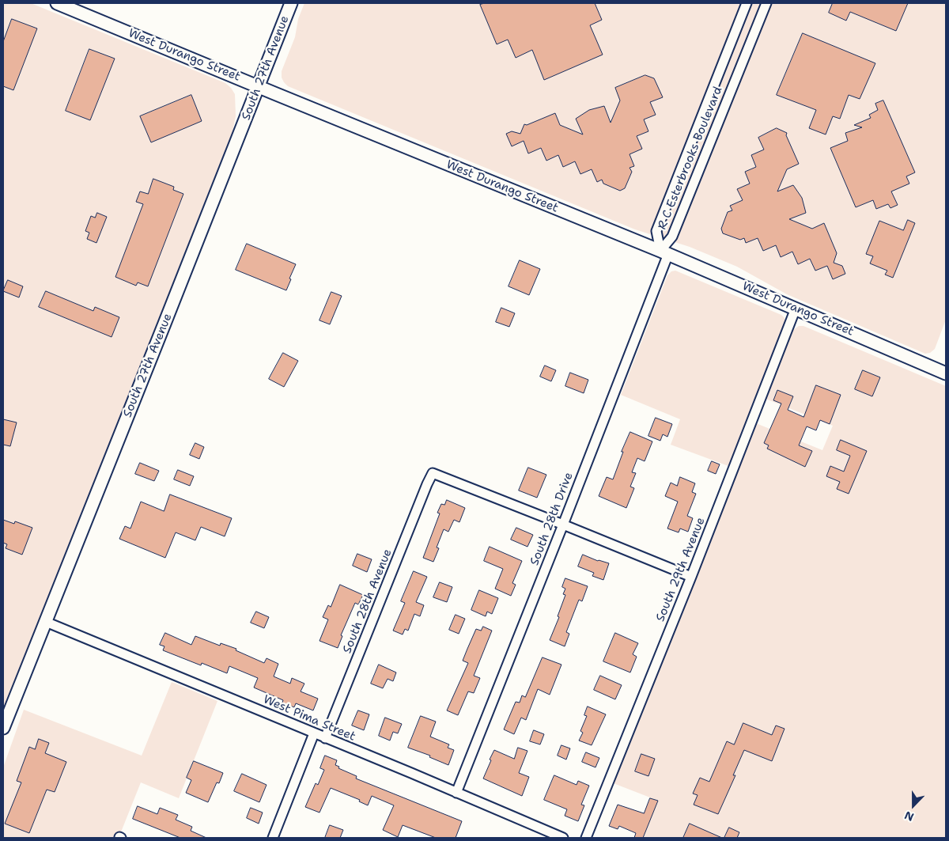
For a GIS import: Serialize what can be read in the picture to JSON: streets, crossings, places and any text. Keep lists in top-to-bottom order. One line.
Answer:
{"streets":{"street":["West Durango Street","South 27th Avenue","R C Esterbrooks Boulevard","South 28th Drive","South 29th Avenue","South 28th Avenue","West Pima Street"]},"crossings":[["West Durango Street","South 27th Avenue"],["West Durango Street","R C Esterbrooks Boulevard"],["West Durango Street","South 28th Drive"],["West Durango Street","South 29th Avenue"],["South 27th Avenue","West Pima Street"],["R C Esterbrooks Boulevard","South 28th Drive"],["South 28th Drive","South 28th Avenue"],["South 28th Drive","West Pima Street"],["South 28th Avenue","West Pima Street"]],"north":"bottom"}
